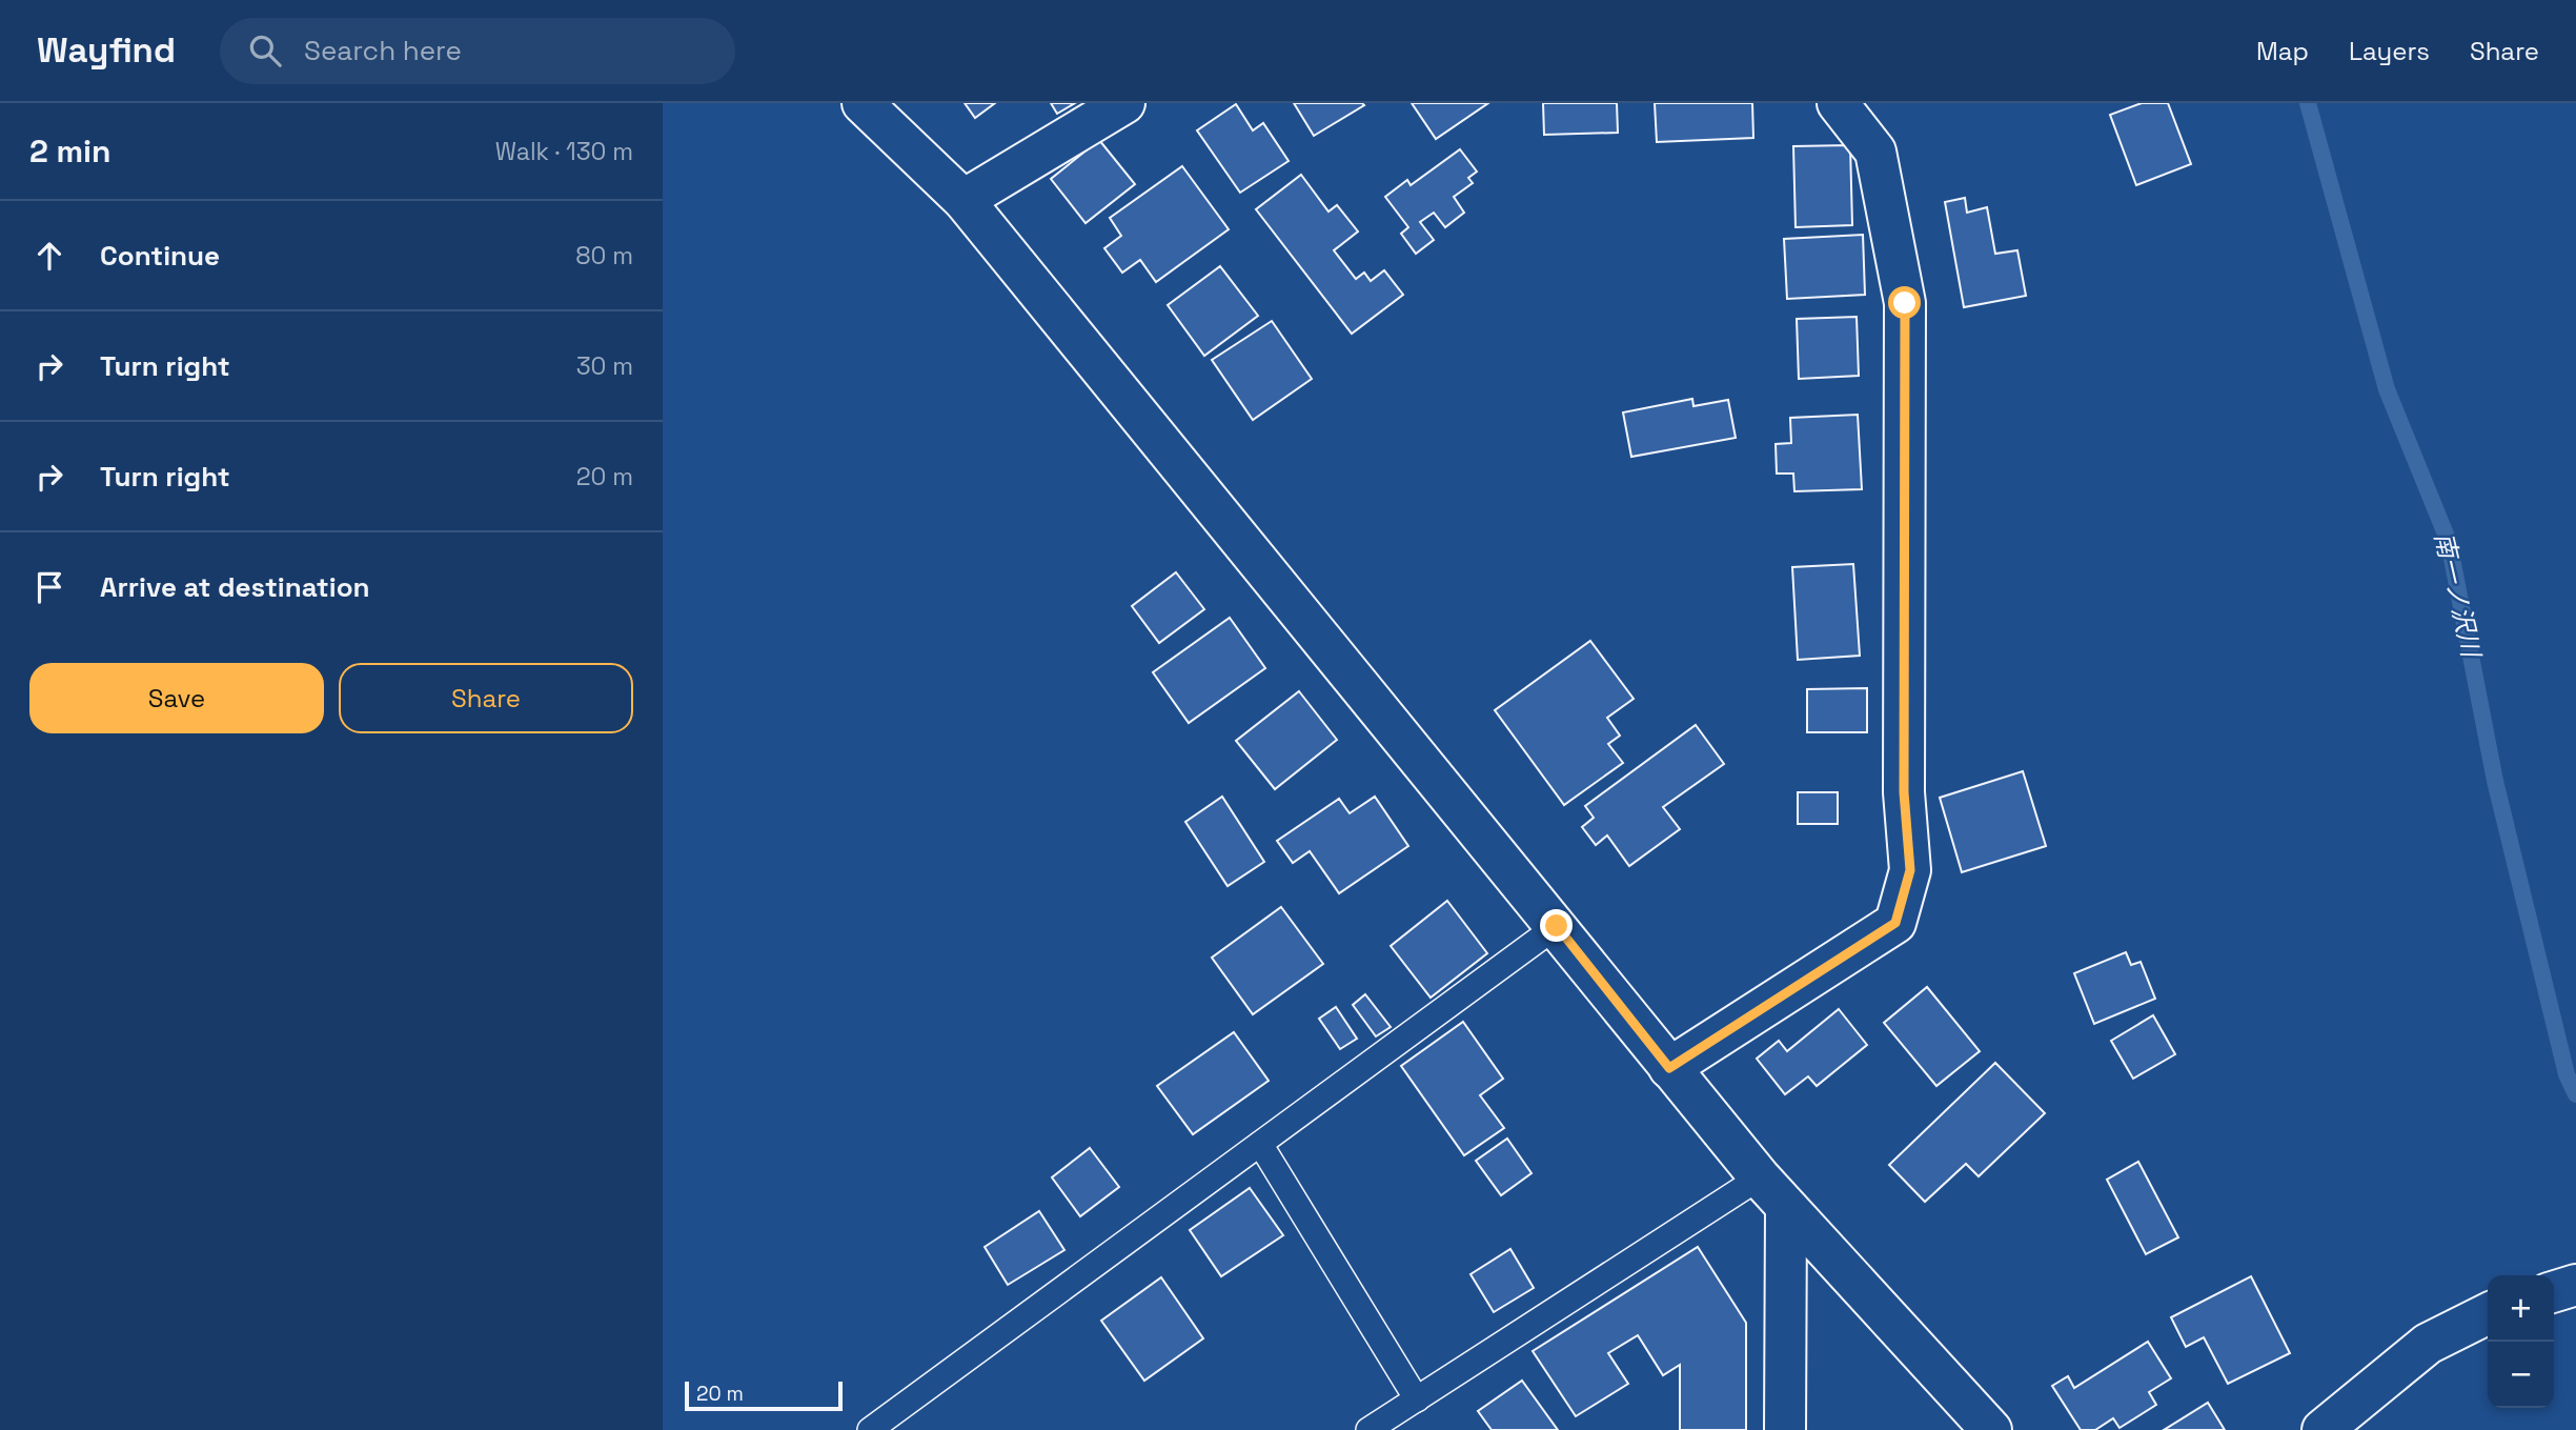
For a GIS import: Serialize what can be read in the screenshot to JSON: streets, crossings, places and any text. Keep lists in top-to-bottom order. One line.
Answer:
{"water":["南一ノ沢川"],"scale_bar":"20 m","page":{"header":"Wayfind","search":"Search here","nav":["Map","Layers","Share"],"heading":["2 min","Walk · 130 m"],"list":[["Continue","80 m"],["Turn right","30 m"],["Turn right","20 m"],"Arrive at destination"],"buttons":["Save","Share"],"map_buttons":["+","−"],"scale":"20 m"}}
